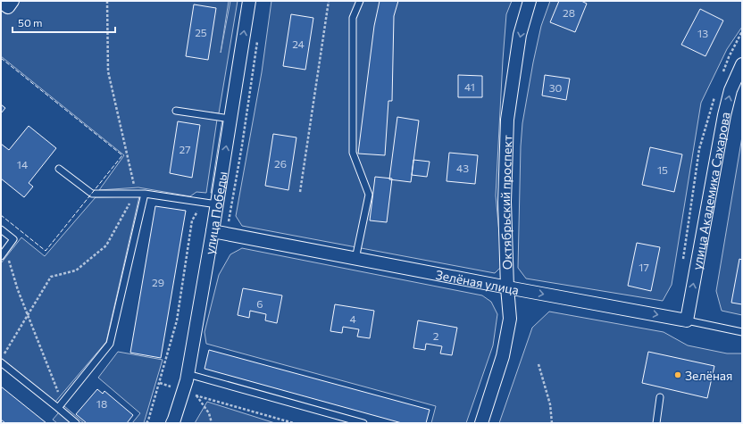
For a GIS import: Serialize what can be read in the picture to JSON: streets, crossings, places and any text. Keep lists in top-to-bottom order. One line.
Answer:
{"streets":{"street":["улица Академика Сахарова","Октябрьский проспект","улица Победы","Зелёная улица"]},"crossings":[["улица Академика Сахарова","Зелёная улица"],["Октябрьский проспект","Зелёная улица"],["улица Победы","Зелёная улица"]],"one_way":["улица Академика Сахарова","Октябрьский проспект","улица Победы"],"places":["Зелёная"],"house_numbers":["28","25","13","24","41","30","27","26","14","43","15","17","29","6","4","2","18"],"scale_bar":"50 m"}
